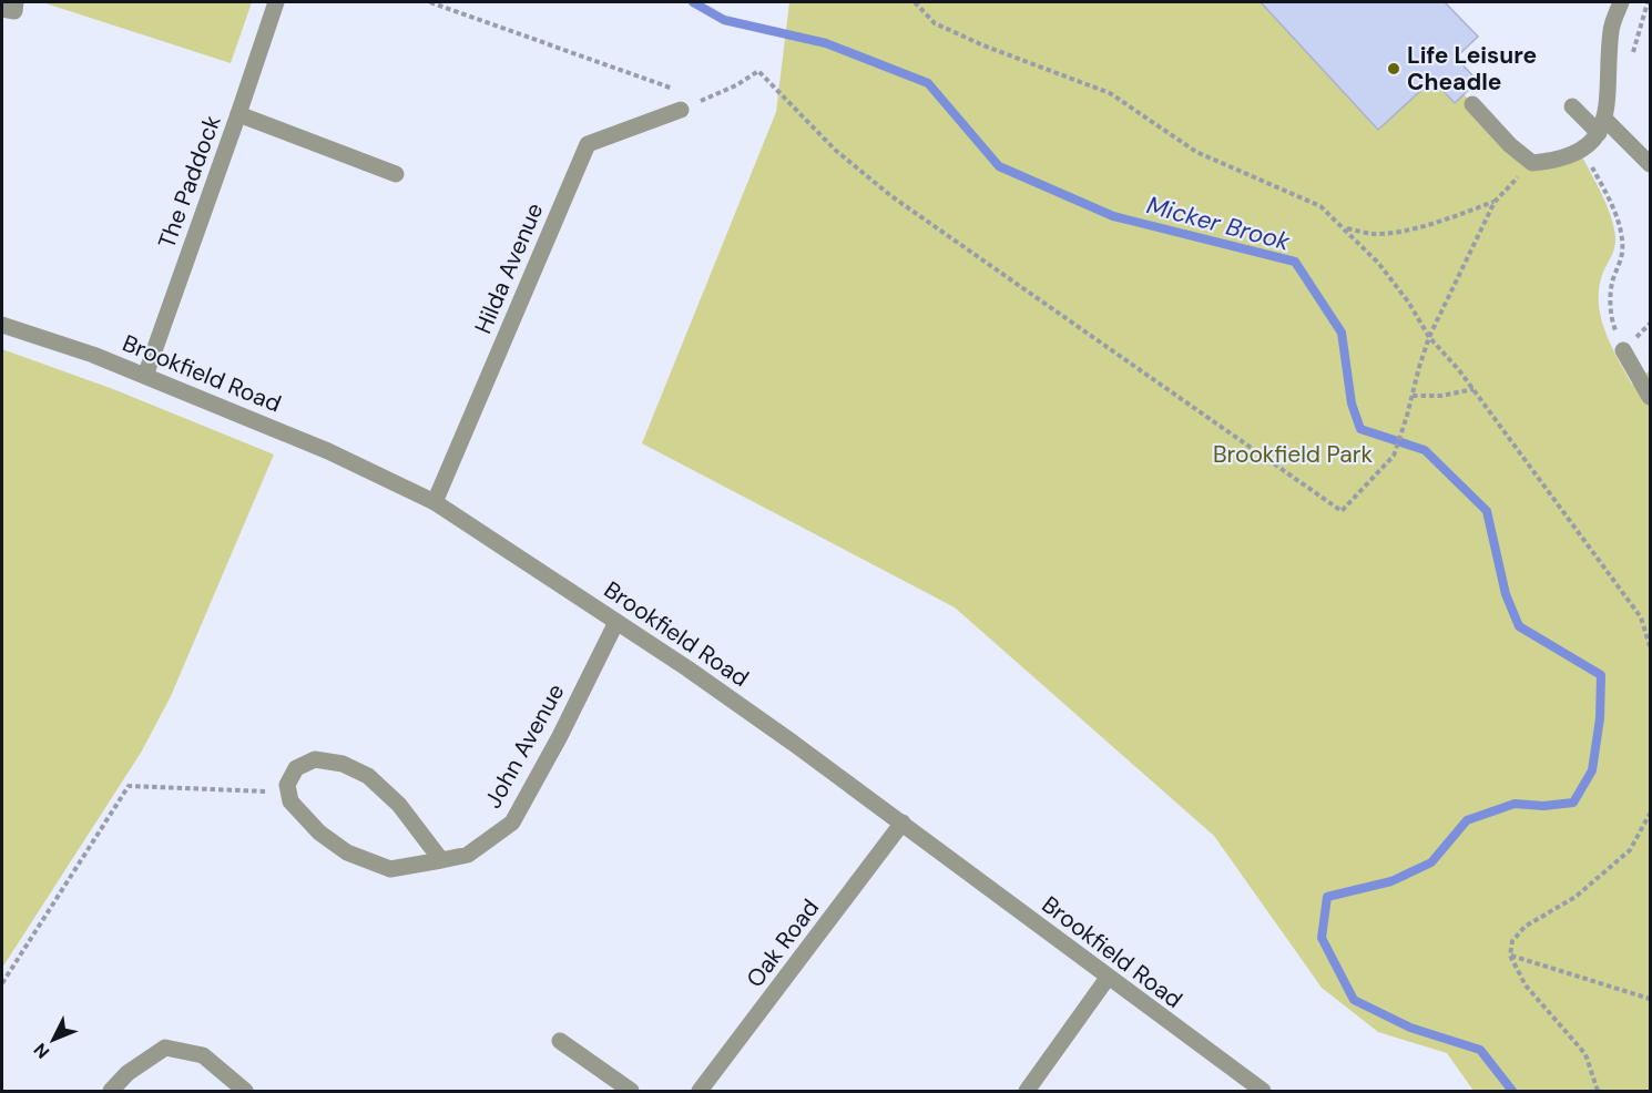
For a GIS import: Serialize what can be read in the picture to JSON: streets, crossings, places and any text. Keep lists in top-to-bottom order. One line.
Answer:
{"streets":{"street":["The Paddock","Hilda Avenue","Brookfield Road","John Avenue","Oak Road"]},"crossings":[["The Paddock","Brookfield Road"],["Hilda Avenue","Brookfield Road"],["Brookfield Road","John Avenue"],["Brookfield Road","Oak Road"]],"water":["Micker Brook"],"parks":["Brookfield Park"],"places":["Life Leisure Cheadle"],"north":"bottom left"}
